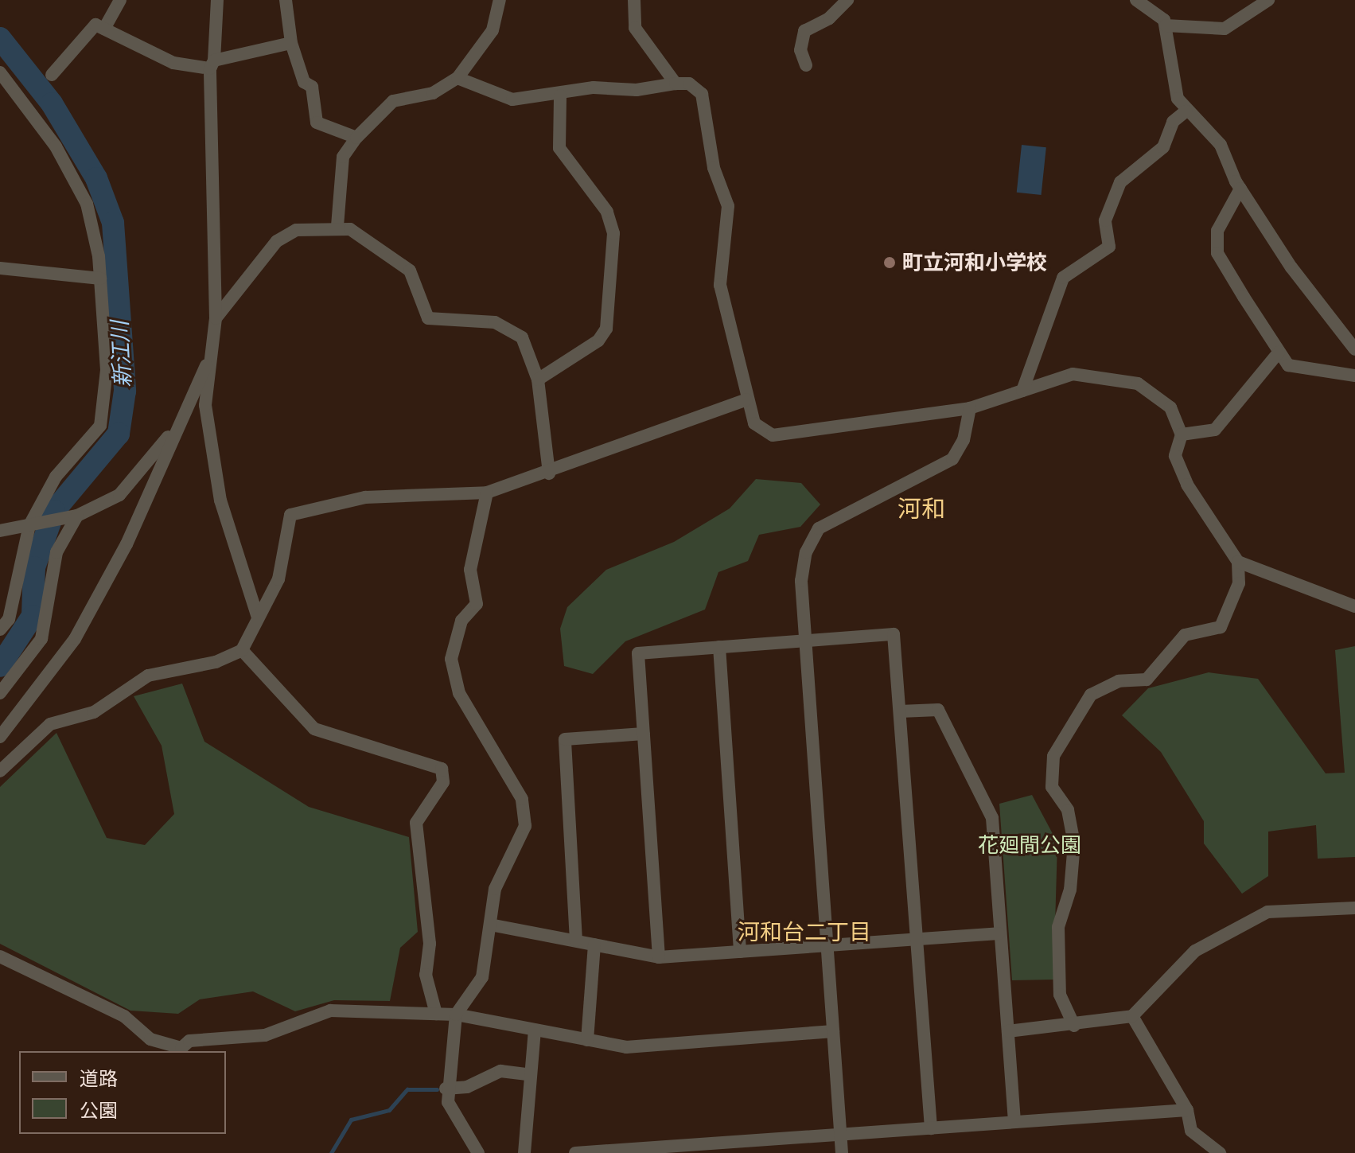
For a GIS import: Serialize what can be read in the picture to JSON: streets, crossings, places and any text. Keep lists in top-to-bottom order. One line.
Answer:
{"districts":["河和","河和台二丁目"],"water":["新江川"],"parks":["花廻間公園"],"places":["町立河和小学校"],"legend":["道路","公園"]}
